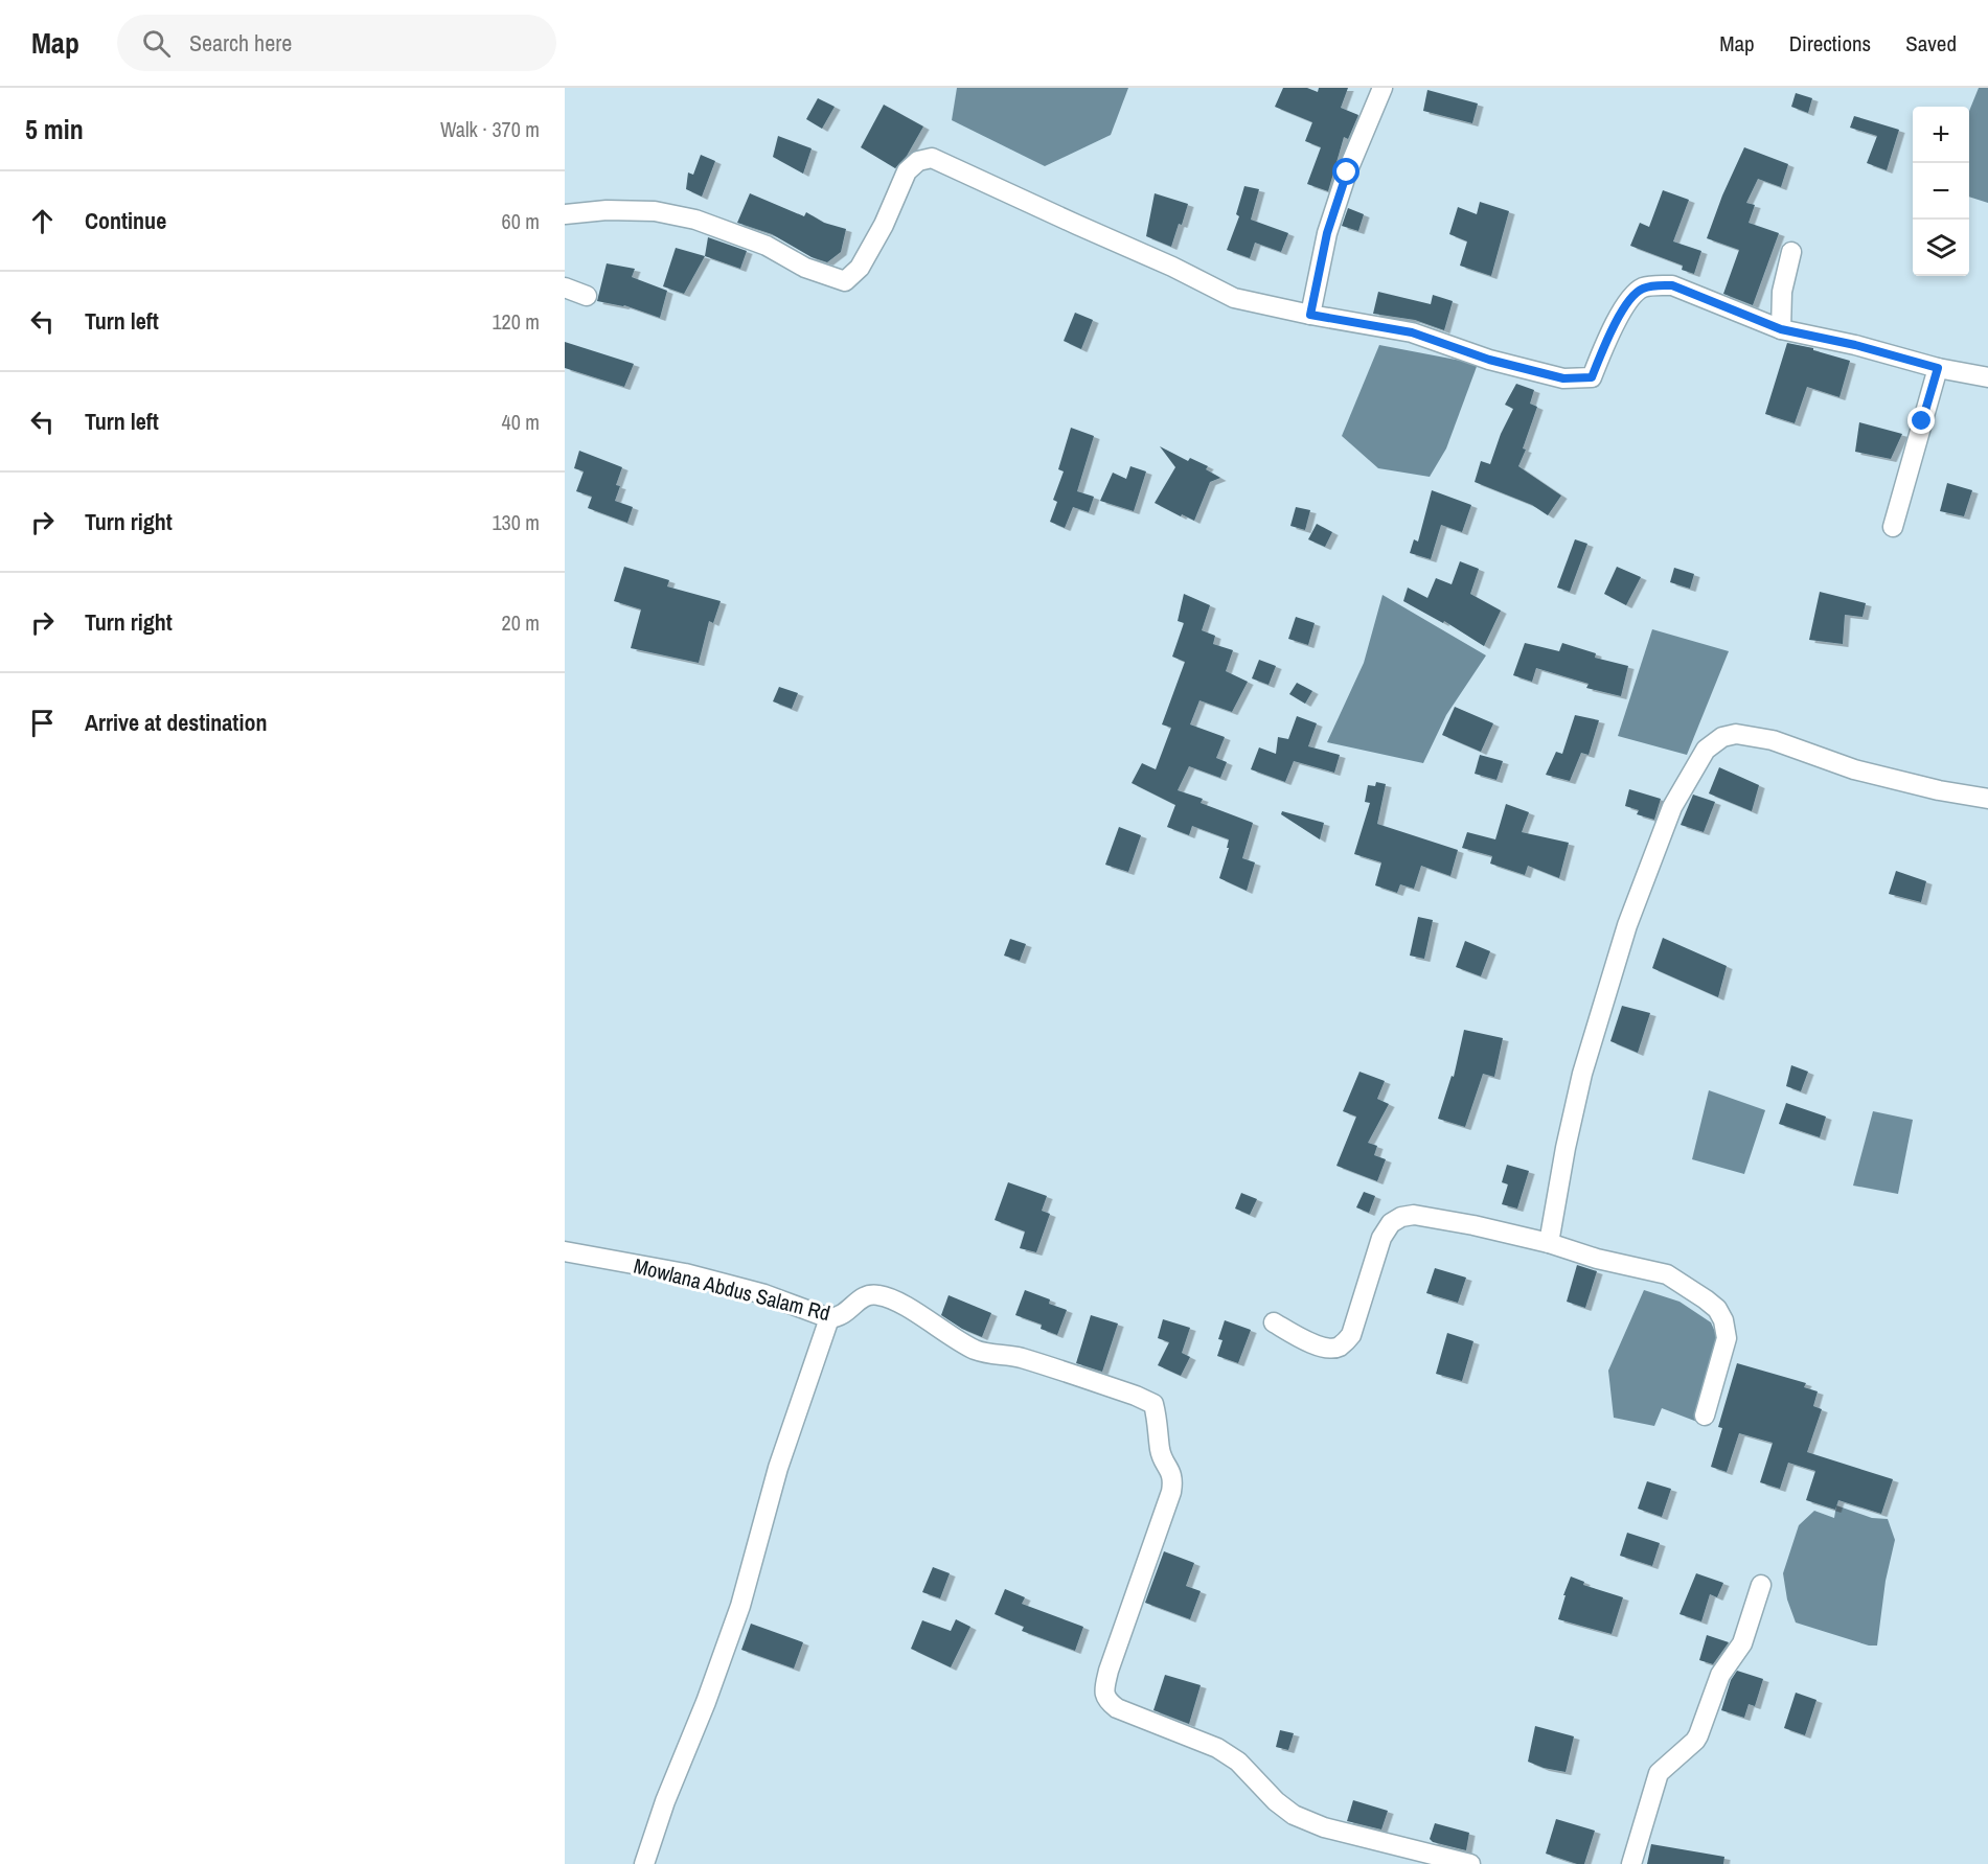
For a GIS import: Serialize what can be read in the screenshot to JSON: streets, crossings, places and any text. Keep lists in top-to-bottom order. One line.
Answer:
{"streets":{"street":["Mowlana Abdus Salam Rd"]},"page":{"header":"Map","search":"Search here","nav":["Map","Directions","Saved"],"heading":["5 min","Walk · 370 m"],"map_buttons":["+","−"],"list":[["Continue","60 m"],["Turn left","120 m"],["Turn left","40 m"],["Turn right","130 m"],["Turn right","20 m"],"Arrive at destination"]}}
